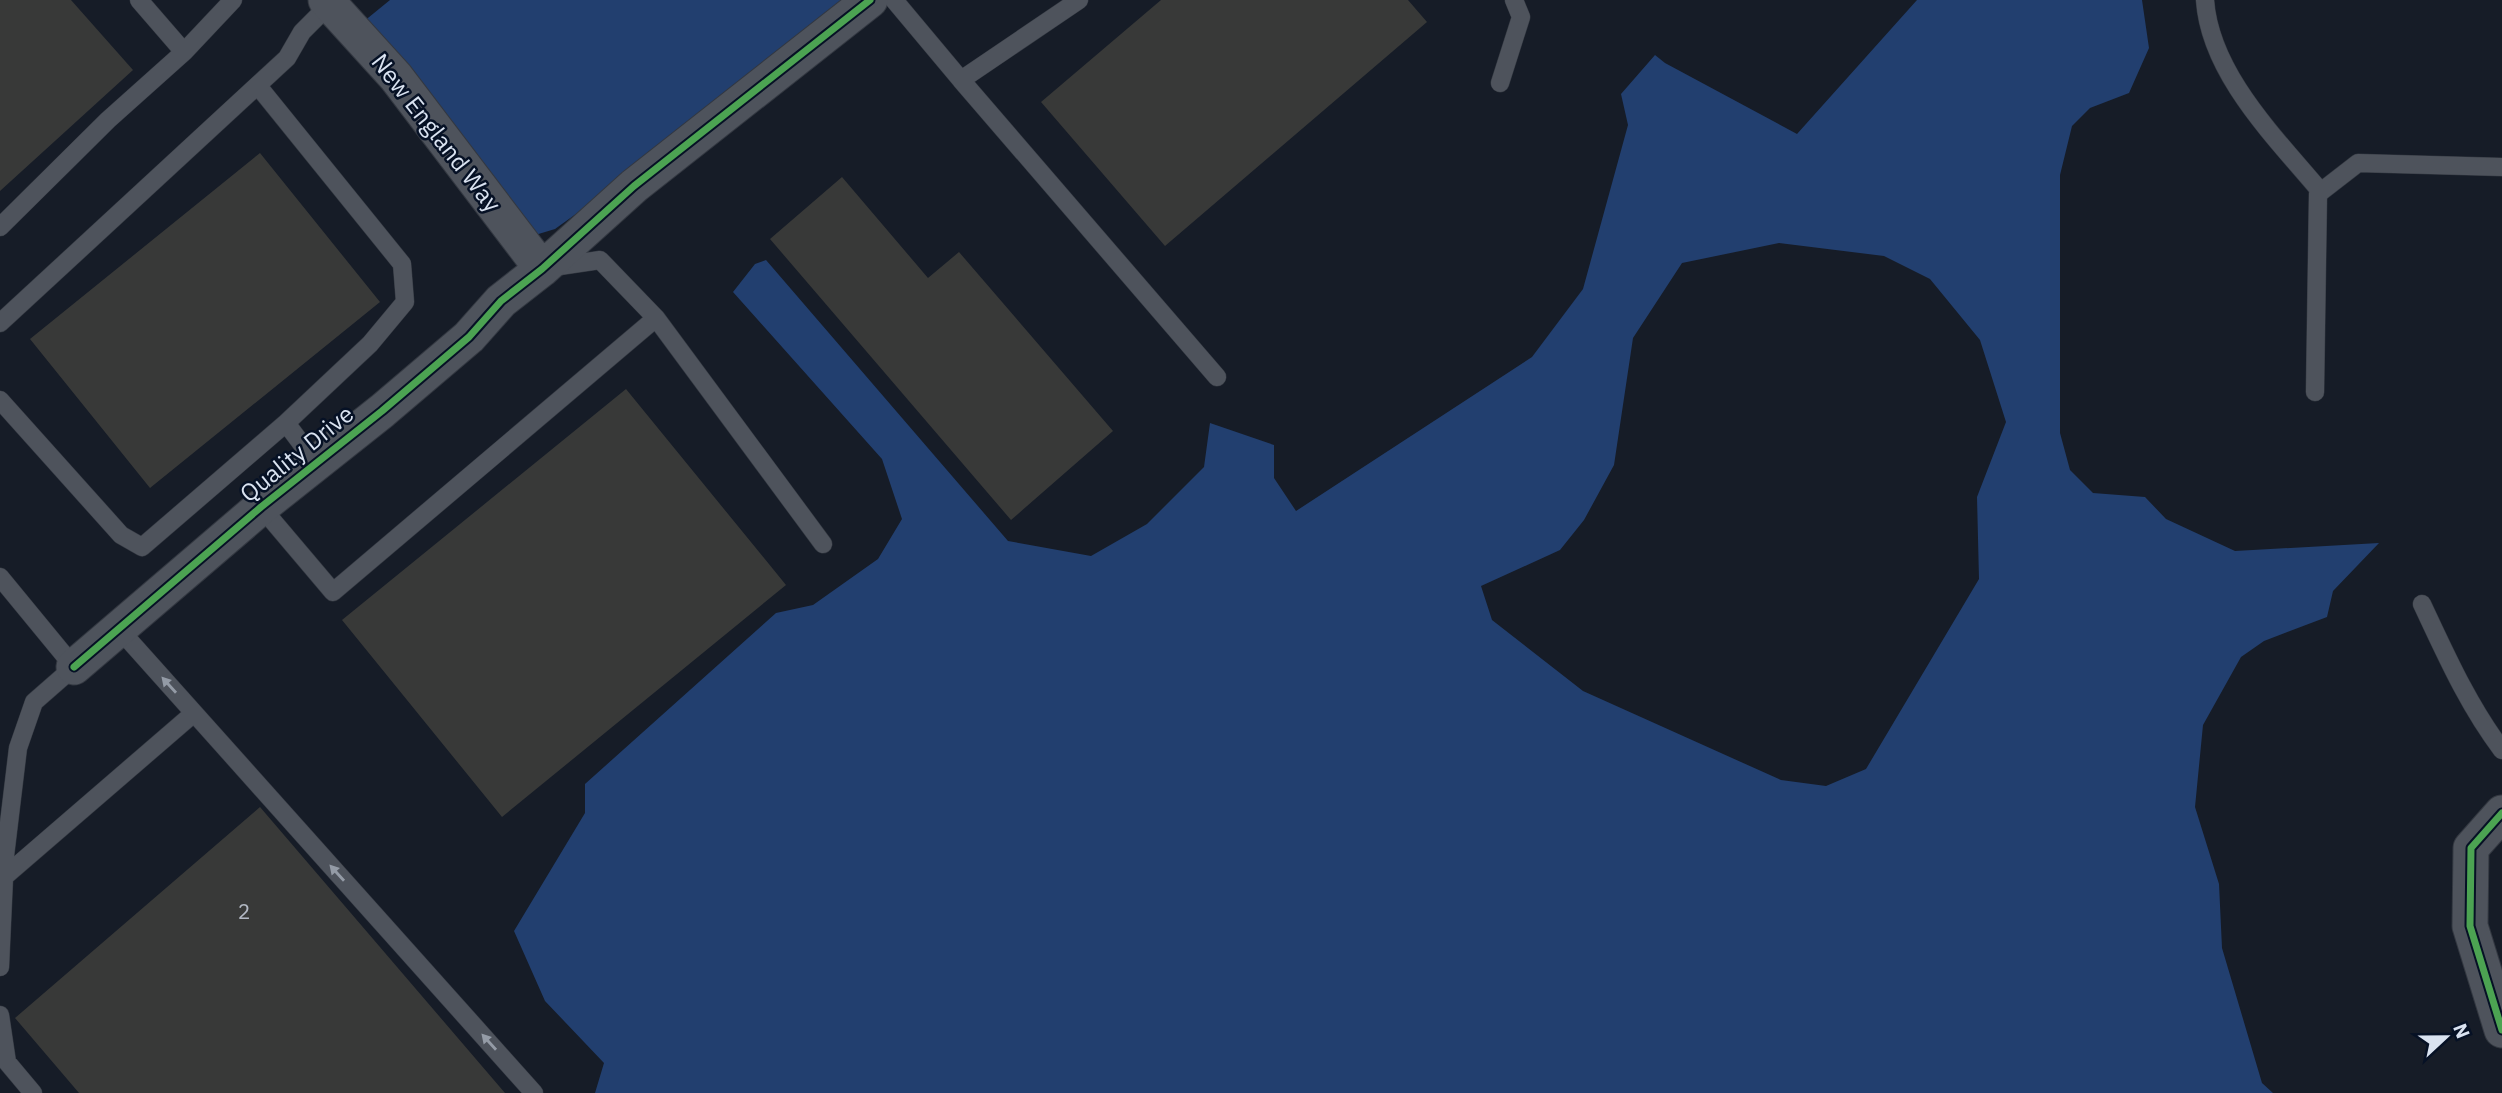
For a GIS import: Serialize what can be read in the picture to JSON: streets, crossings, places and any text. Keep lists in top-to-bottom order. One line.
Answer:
{"streets":{"street":["New England Way","Quality Drive"]},"crossings":[["New England Way","Quality Drive"]],"house_numbers":["2"],"north":"right"}
